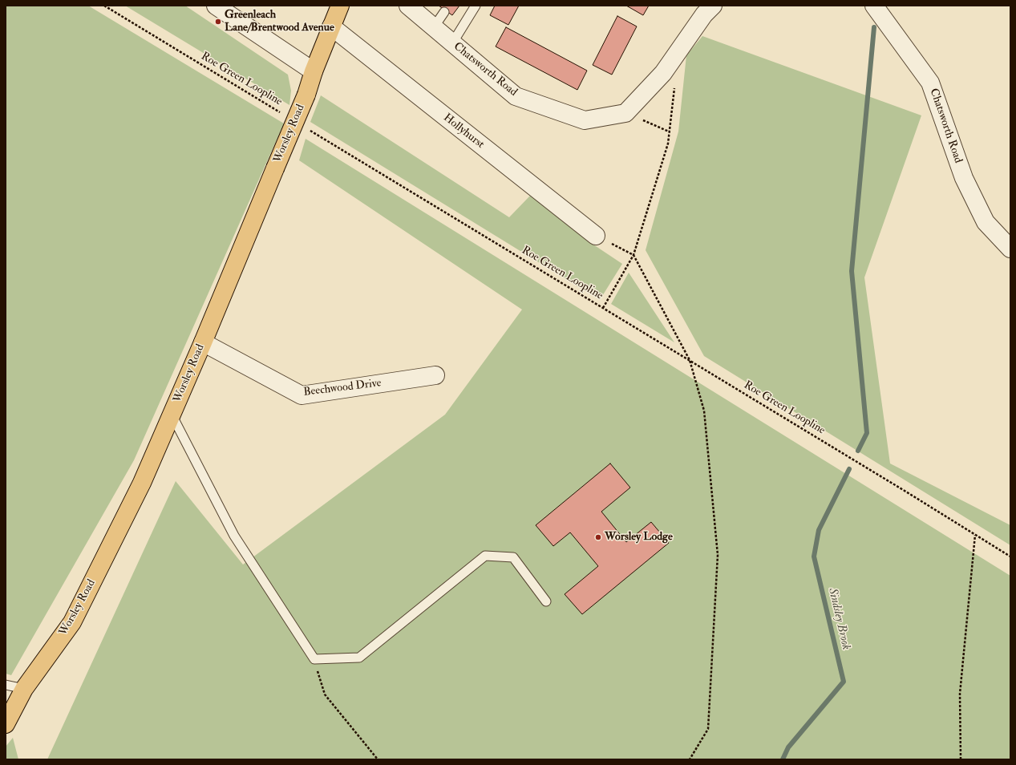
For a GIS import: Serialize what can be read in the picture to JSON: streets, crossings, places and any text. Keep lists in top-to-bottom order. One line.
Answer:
{"streets":{"main road":["Worsley Road"],"street":["Chatsworth Road","Hollyhurst","Beechwood Drive"],"path":["Roe Green Loopline"]},"crossings":[["Hollyhurst","Worsley Road"],["Worsley Road","Beechwood Drive"]],"water":["Sindsley Brook"],"places":["Greenleach Lane/Brentwood Avenue","Worsley Lodge"]}
